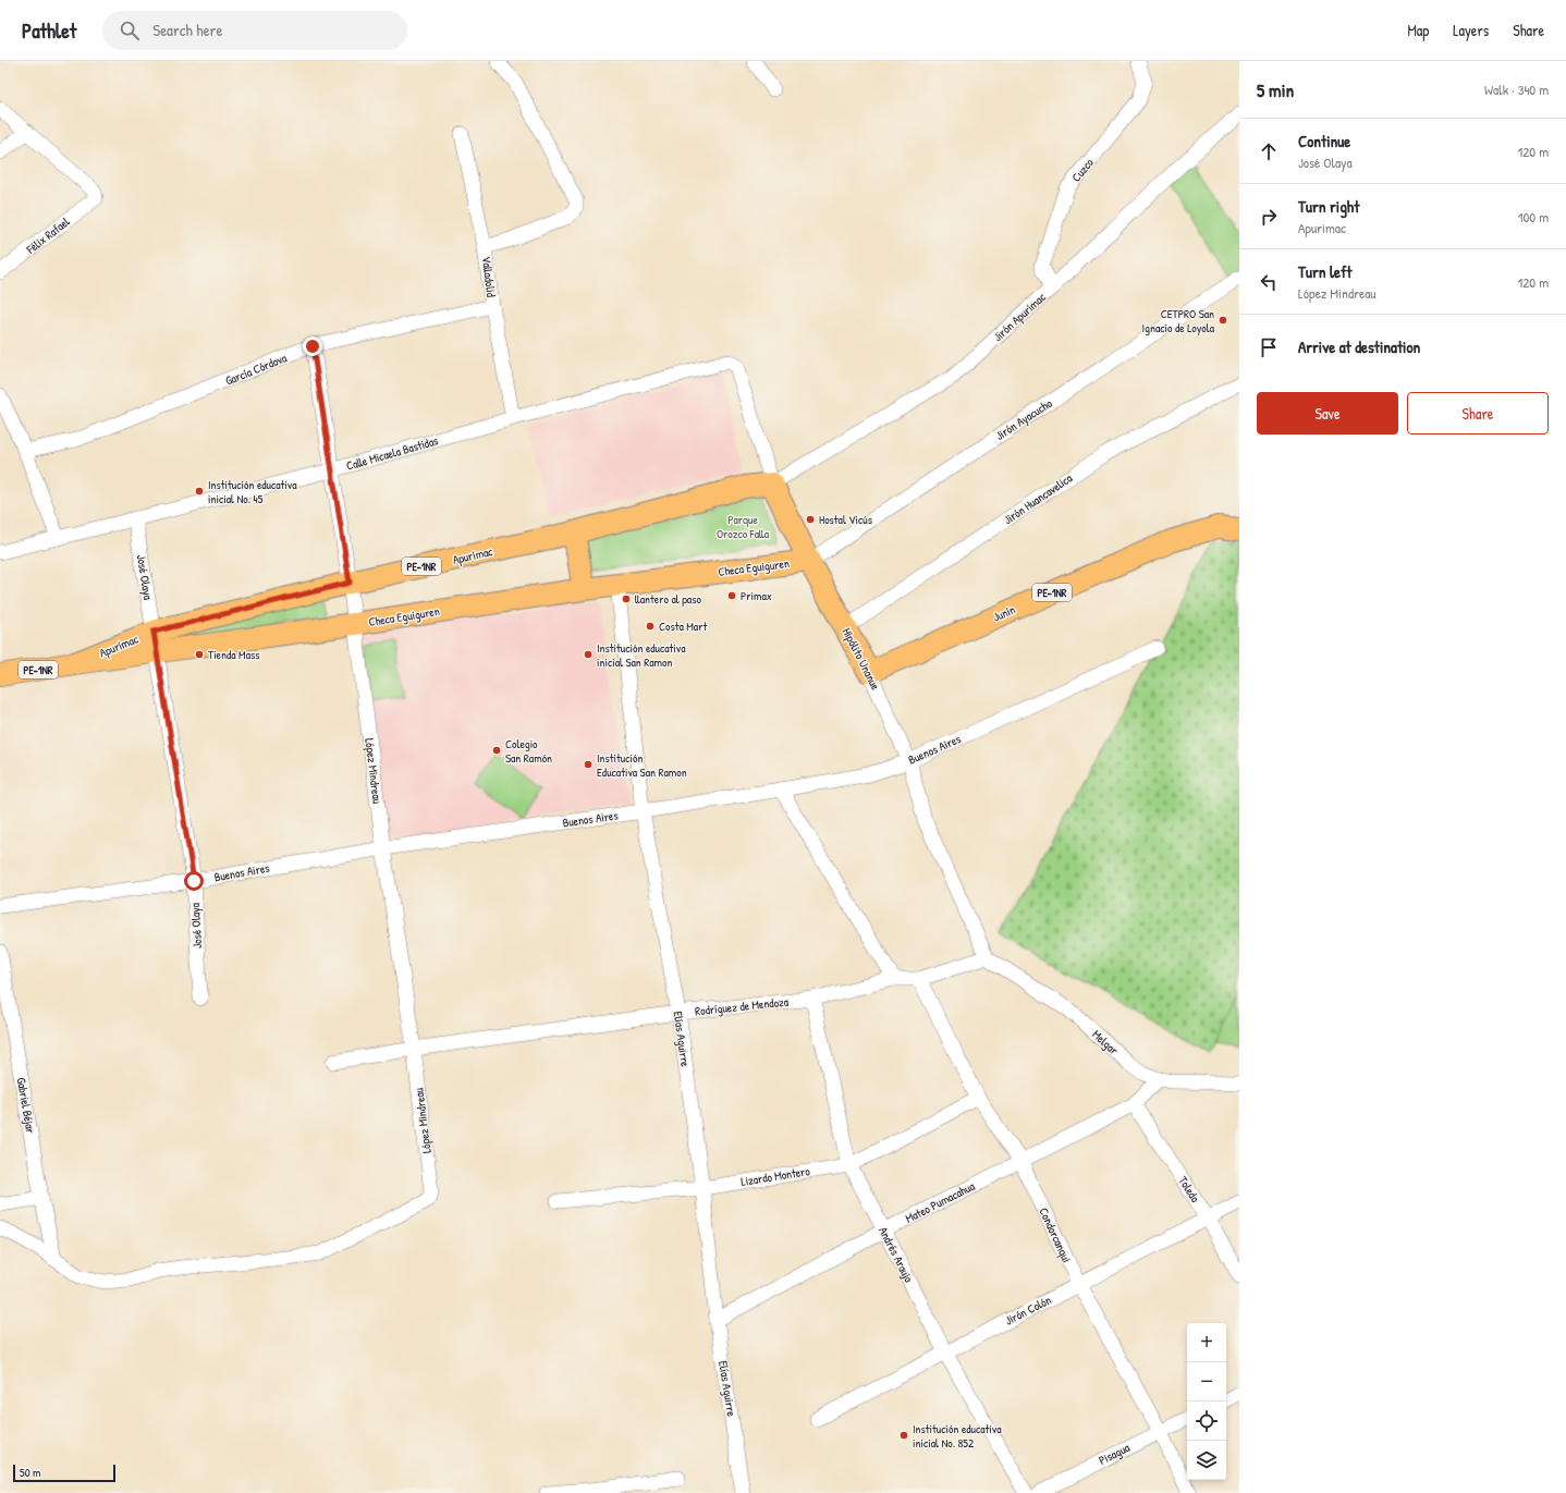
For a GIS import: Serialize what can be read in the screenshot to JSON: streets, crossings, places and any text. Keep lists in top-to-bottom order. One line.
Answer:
{"streets":{"main road":["Apurímac","PE-1NR","Checa Eguiguren","Junín","Hipólito Unanue"],"street":["Cuzco","Félix Rafael","Valladolid","Jirón Apurímac","García Córdova","Jirón Ayacucho","Calle Micaela Bastidas","Jirón Huancavelica","José Olaya","Buenos Aires","López Mindreau","Rodríguez de Mendoza","Elías Aguirre","Melgar","Gabriel Béjar","Lizardo Montero","Toledo","Mateo Pumacahua","Condorcanqui","Andrés Araujo","Jirón Colón","Pisagua"]},"crossings":[["Cuzco","Jirón Apurímac"],["Valladolid","García Córdova"],["Valladolid","Calle Micaela Bastidas"],["Jirón Apurímac","Apurímac"],["Jirón Apurímac","Hipólito Unanue"],["García Córdova","López Mindreau"],["Jirón Ayacucho","Checa Eguiguren"],["Jirón Ayacucho","Hipólito Unanue"],["Calle Micaela Bastidas","José Olaya"],["Calle Micaela Bastidas","Hipólito Unanue"],["Calle Micaela Bastidas","López Mindreau"],["Jirón Huancavelica","Hipólito Unanue"],["Apurímac","Checa Eguiguren"],["Apurímac","José Olaya"],["Apurímac","Hipólito Unanue"],["Apurímac","López Mindreau"],["Checa Eguiguren","José Olaya"],["Checa Eguiguren","Hipólito Unanue"],["Checa Eguiguren","López Mindreau"],["Checa Eguiguren","Elías Aguirre"],["José Olaya","Buenos Aires"],["Junín","Hipólito Unanue"],["Hipólito Unanue","Buenos Aires"],["Hipólito Unanue","Rodríguez de Mendoza"],["Hipólito Unanue","Melgar"],["Buenos Aires","López Mindreau"],["Buenos Aires","Elías Aguirre"],["López Mindreau","Rodríguez de Mendoza"],["López Mindreau","Gabriel Béjar"],["Rodríguez de Mendoza","Elías Aguirre"],["Rodríguez de Mendoza","Melgar"],["Rodríguez de Mendoza","Condorcanqui"],["Rodríguez de Mendoza","Andrés Araujo"],["Elías Aguirre","Lizardo Montero"],["Elías Aguirre","Mateo Pumacahua"],["Melgar","Mateo Pumacahua"],["Lizardo Montero","Condorcanqui"],["Lizardo Montero","Andrés Araujo"],["Toledo","Mateo Pumacahua"],["Toledo","Jirón Colón"],["Mateo Pumacahua","Condorcanqui"],["Mateo Pumacahua","Andrés Araujo"],["Condorcanqui","Jirón Colón"],["Condorcanqui","Pisagua"],["Andrés Araujo","Jirón Colón"]],"parks":["Parque Orozco Falla"],"places":["CETPRO San Ignacio de Loyola","Institución educativa inicial No. 45","Hostal Vicús","Primax","llantero al paso","Costa Mart","Tienda Mass","Institución educativa inicial San Ramon","Colegio San Ramón","Institución Educativa San Ramon","Institución educativa inicial No. 852"],"scale_bar":"50 m","page":{"header":"Pathlet","search":"Search here","nav":["Map","Layers","Share"],"heading":["5 min","Walk · 340 m"],"list":[["Continue","José Olaya","120 m"],["Turn right","Apurímac","100 m"],["Turn left","López Mindreau","120 m"],"Arrive at destination"],"buttons":["Save","Share"],"map_buttons":["+","−"],"scale":"50 m"}}
